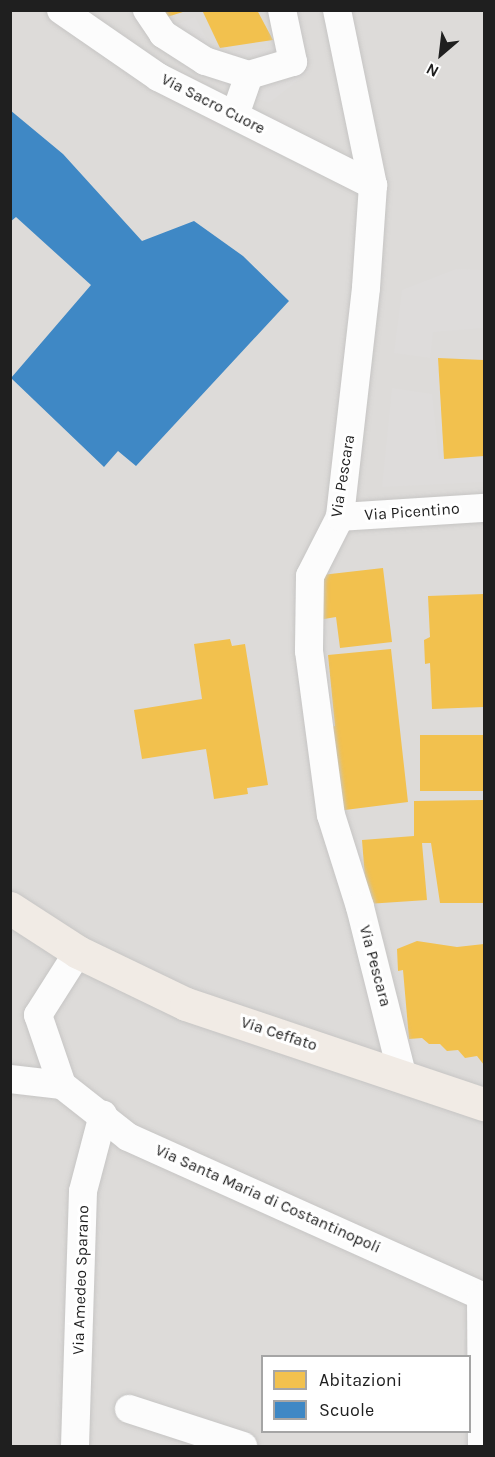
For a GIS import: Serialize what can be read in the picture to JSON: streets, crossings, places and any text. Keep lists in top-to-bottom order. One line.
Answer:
{"streets":{"main road":["Via Ceffato"],"street":["Via Sacro Cuore","Via Pescara","Via Picentino","Via Santa Maria di Costantinopoli","Via Amedeo Sparano"]},"crossings":[["Via Sacro Cuore","Via Pescara"],["Via Pescara","Via Picentino"],["Via Pescara","Via Ceffato"],["Via Santa Maria di Costantinopoli","Via Amedeo Sparano"]],"legend":["Abitazioni","Scuole"],"north":"bottom left"}
